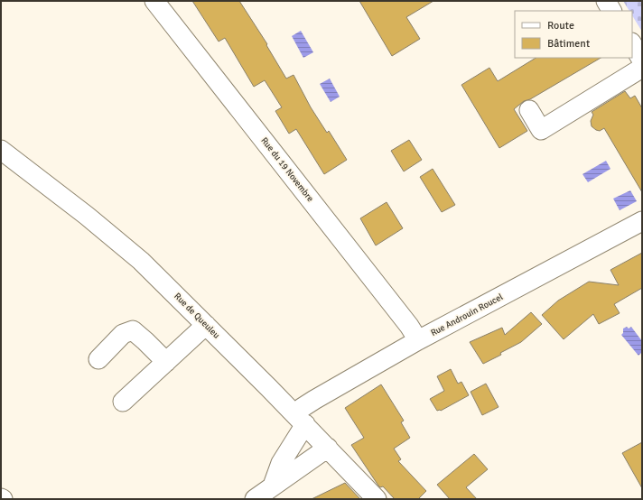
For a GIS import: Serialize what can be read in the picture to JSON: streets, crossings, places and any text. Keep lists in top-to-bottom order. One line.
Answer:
{"streets":{"street":["Rue du 19 Novembre","Rue Androuin Roucel","Rue de Queuleu"]},"crossings":[["Rue du 19 Novembre","Rue Androuin Roucel"],["Rue Androuin Roucel","Rue de Queuleu"]],"legend":["Route","Bâtiment"]}
